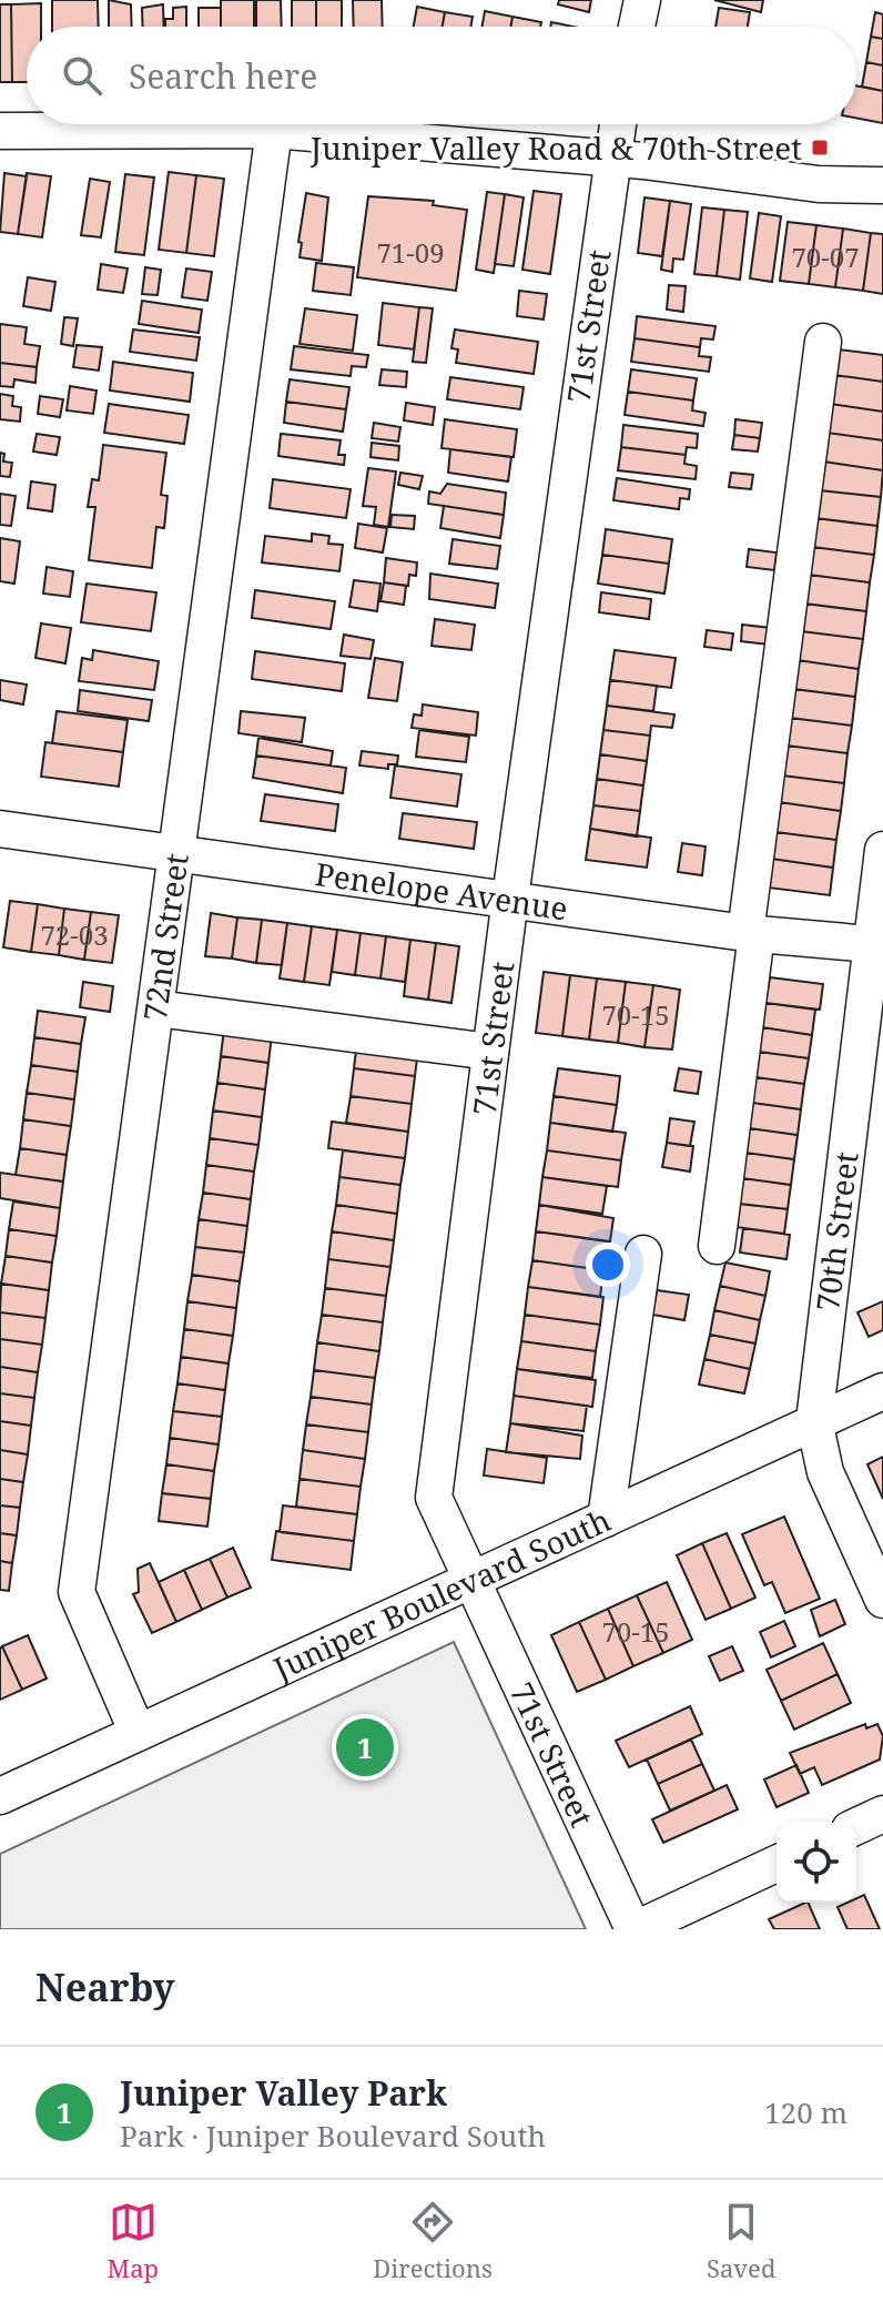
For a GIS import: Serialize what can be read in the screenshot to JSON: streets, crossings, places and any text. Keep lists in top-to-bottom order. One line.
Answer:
{"streets":{"street":["71st Street","Penelope Avenue","72nd Street","70th Street","Juniper Boulevard South"]},"crossings":[["71st Street","Penelope Avenue"],["71st Street","Juniper Boulevard South"],["Penelope Avenue","72nd Street"],["Penelope Avenue","70th Street"],["72nd Street","Juniper Boulevard South"],["70th Street","Juniper Boulevard South"]],"places":{"transit":["Juniper Valley Road & 70th Street"]},"house_numbers":["71-09","70-07","72-03","70-15","70-15"],"page":{"search":"Search here","pins":"1","heading":"Nearby","list":[{"mark":"1","name":"Juniper Valley Park","note":"Park · Juniper Boulevard South","value":"120 m"}],"nav":["Map","Directions","Saved"]}}
